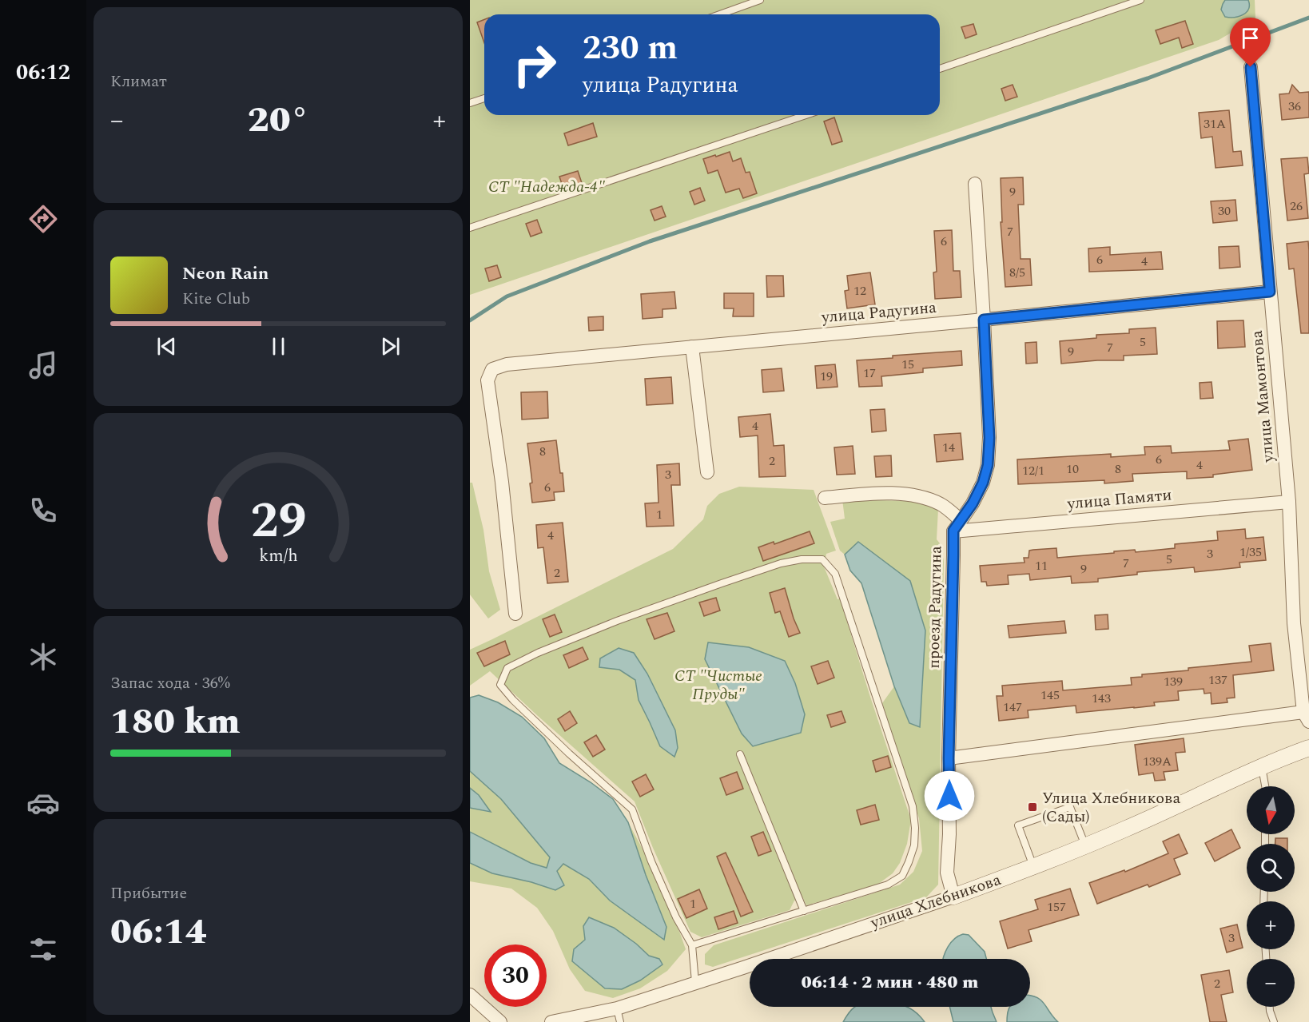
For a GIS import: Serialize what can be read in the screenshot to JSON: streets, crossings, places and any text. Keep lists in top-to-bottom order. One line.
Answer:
{"streets":{"street":["улица Радугина","улица Мамонтова","улица Памяти","проезд Радугина","улица Хлебникова"]},"crossings":[["улица Радугина","улица Мамонтова"],["улица Мамонтова","улица Памяти"],["улица Памяти","проезд Радугина"],["проезд Радугина","улица Хлебникова"]],"parks":["СТ \"Надежда-4\"","СТ \"Чистые Пруды\""],"places":{"transit":["Улица Хлебникова (Сады)"]},"house_numbers":["36","31А","9","26","30","7","6","6","4","8/5","12","5","7","9","15","17","19","4","14","8","6","2","4","10","8","12/1","3","6","1","4","1/35","3","5","7","11","9","2","137","139","145","143","147","139А","1","157","3","2"],"north":"bottom","page":{"tabs":"06:12","tile":["Климат",["Запас хода · 36%","180 km"],["Прибытие","06:14"]],"turn":["230 m","улица Радугина"],"heat":["−","20°","+"],"song":["Neon Rain","Kite Club"],"map_buttons":["+","−"],"limit":"30","trip":"06:14 · 2 мин · 480 m","gauge":["29","km/h"]}}
